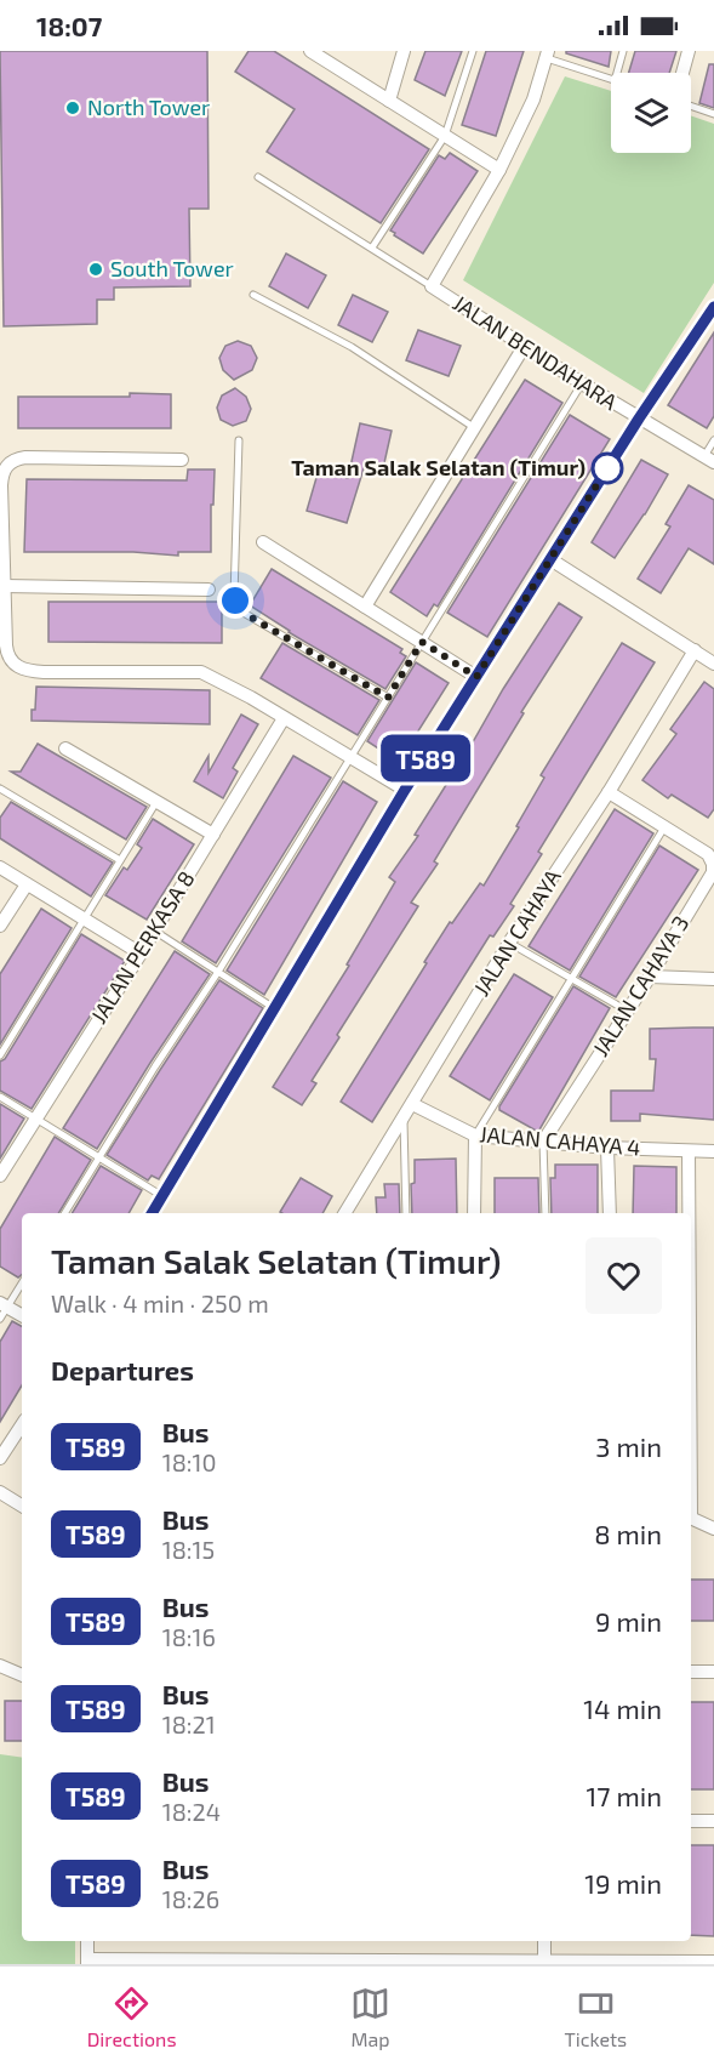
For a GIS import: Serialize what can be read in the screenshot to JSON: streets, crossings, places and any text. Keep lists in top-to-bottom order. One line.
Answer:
{"streets":{"street":["JALAN BENDAHARA","JALAN CAHAYA","JALAN PERKASA 8","JALAN CAHAYA 3","JALAN CAHAYA 4"]},"crossings":[["JALAN CAHAYA","JALAN CAHAYA 3"],["JALAN CAHAYA","JALAN CAHAYA 4"],["JALAN CAHAYA 3","JALAN CAHAYA 4"]],"places":["North Tower","South Tower","Taman Salak Selatan (Timur)"],"lines":["bus line T589"],"page":{"status":"18:07","on_map":"T589","heading":[["Taman Salak Selatan (Timur)","Walk · 4 min · 250 m"],"Departures"],"list":[{"mark":"T589","name":"Bus","note":"18:10","value":"3 min"},{"mark":"T589","name":"Bus","note":"18:15","value":"8 min"},{"mark":"T589","name":"Bus","note":"18:16","value":"9 min"},{"mark":"T589","name":"Bus","note":"18:21","value":"14 min"},{"mark":"T589","name":"Bus","note":"18:24","value":"17 min"},{"mark":"T589","name":"Bus","note":"18:26","value":"19 min"}],"tabs":["Directions","Map","Tickets"]}}
